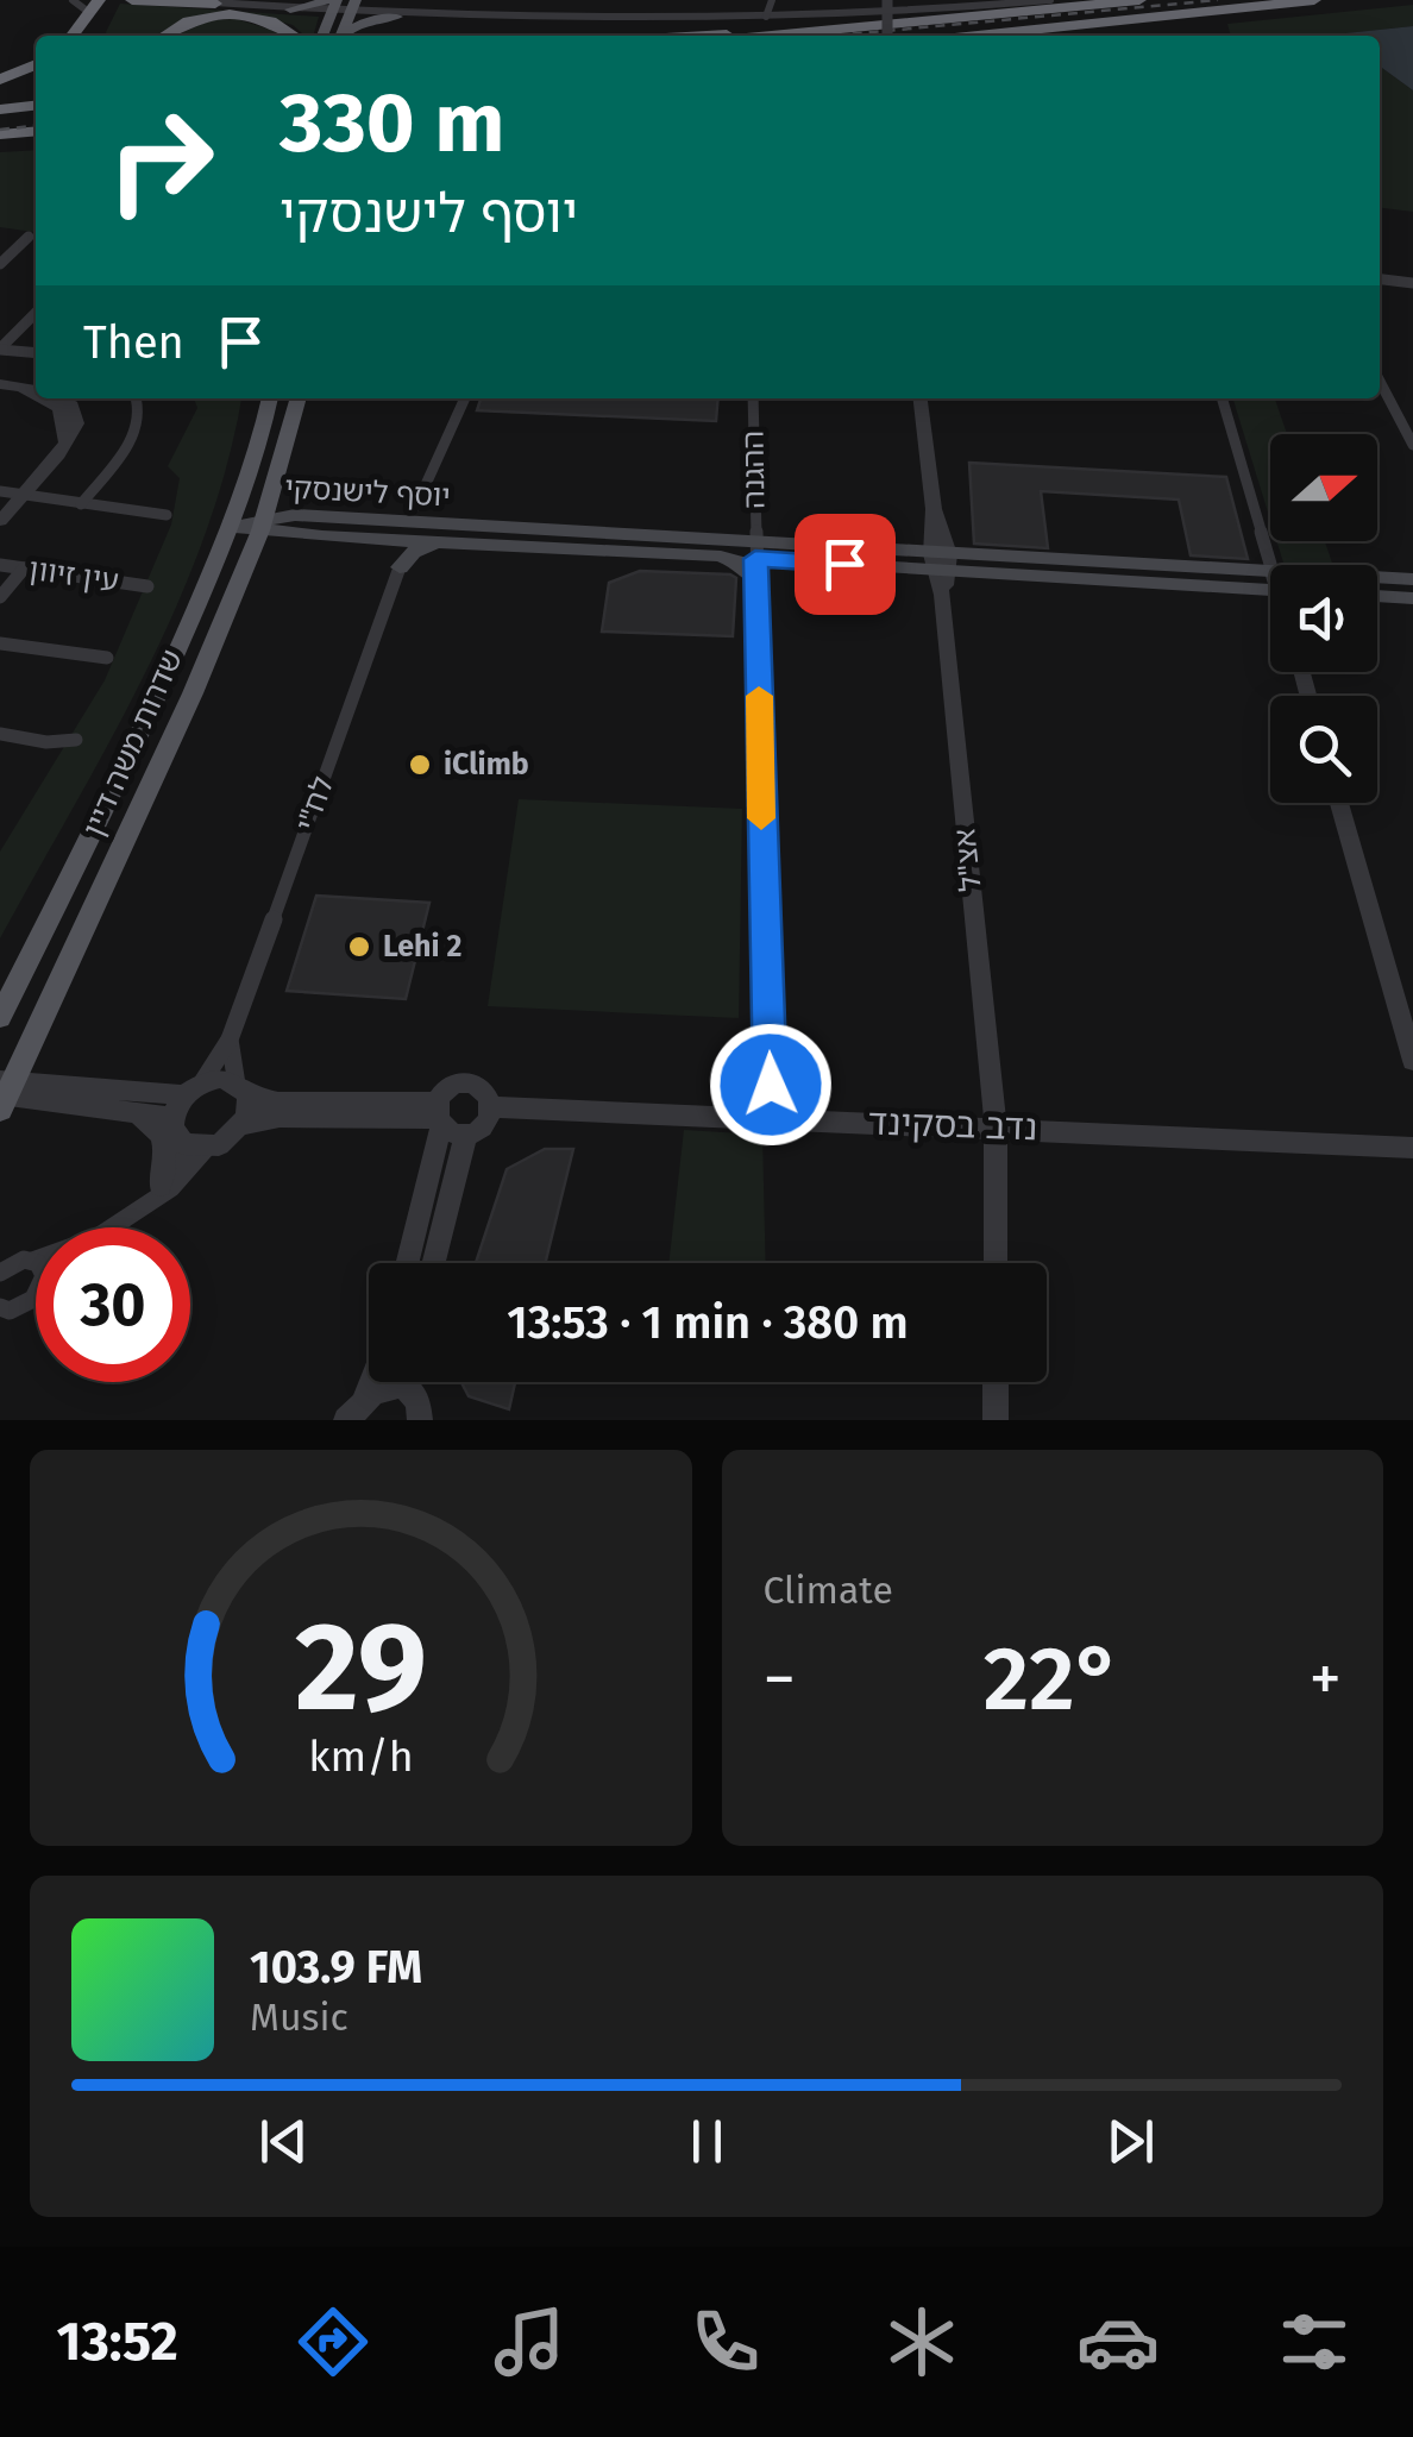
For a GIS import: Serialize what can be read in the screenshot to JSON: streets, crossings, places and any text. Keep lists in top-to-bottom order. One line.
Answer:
{"streets":{"main road":["יוסף לישנסקי","שדרות משה דיין"],"street":["ההגנה","עין זיוון","לח\"י","אצ\"ל","נדב בסקינד"]},"crossings":[["ההגנה","יוסף לישנסקי"],["ההגנה","נדב בסקינד"],["יוסף לישנסקי","שדרות משה דיין"],["יוסף לישנסקי","אצ\"ל"],["אצ\"ל","נדב בסקינד"]],"places":["iClimb","Lehi 2"],"north":"right","page":{"turn":["330 m","יוסף לישנסקי"],"then":"Then","limit":"30","trip":"13:53 · 1 min · 380 m","tile":"Climate","heat":["−","22°","+"],"song":["103.9 FM","Music"],"tabs":"13:52","gauge":["29","km/h"]}}
